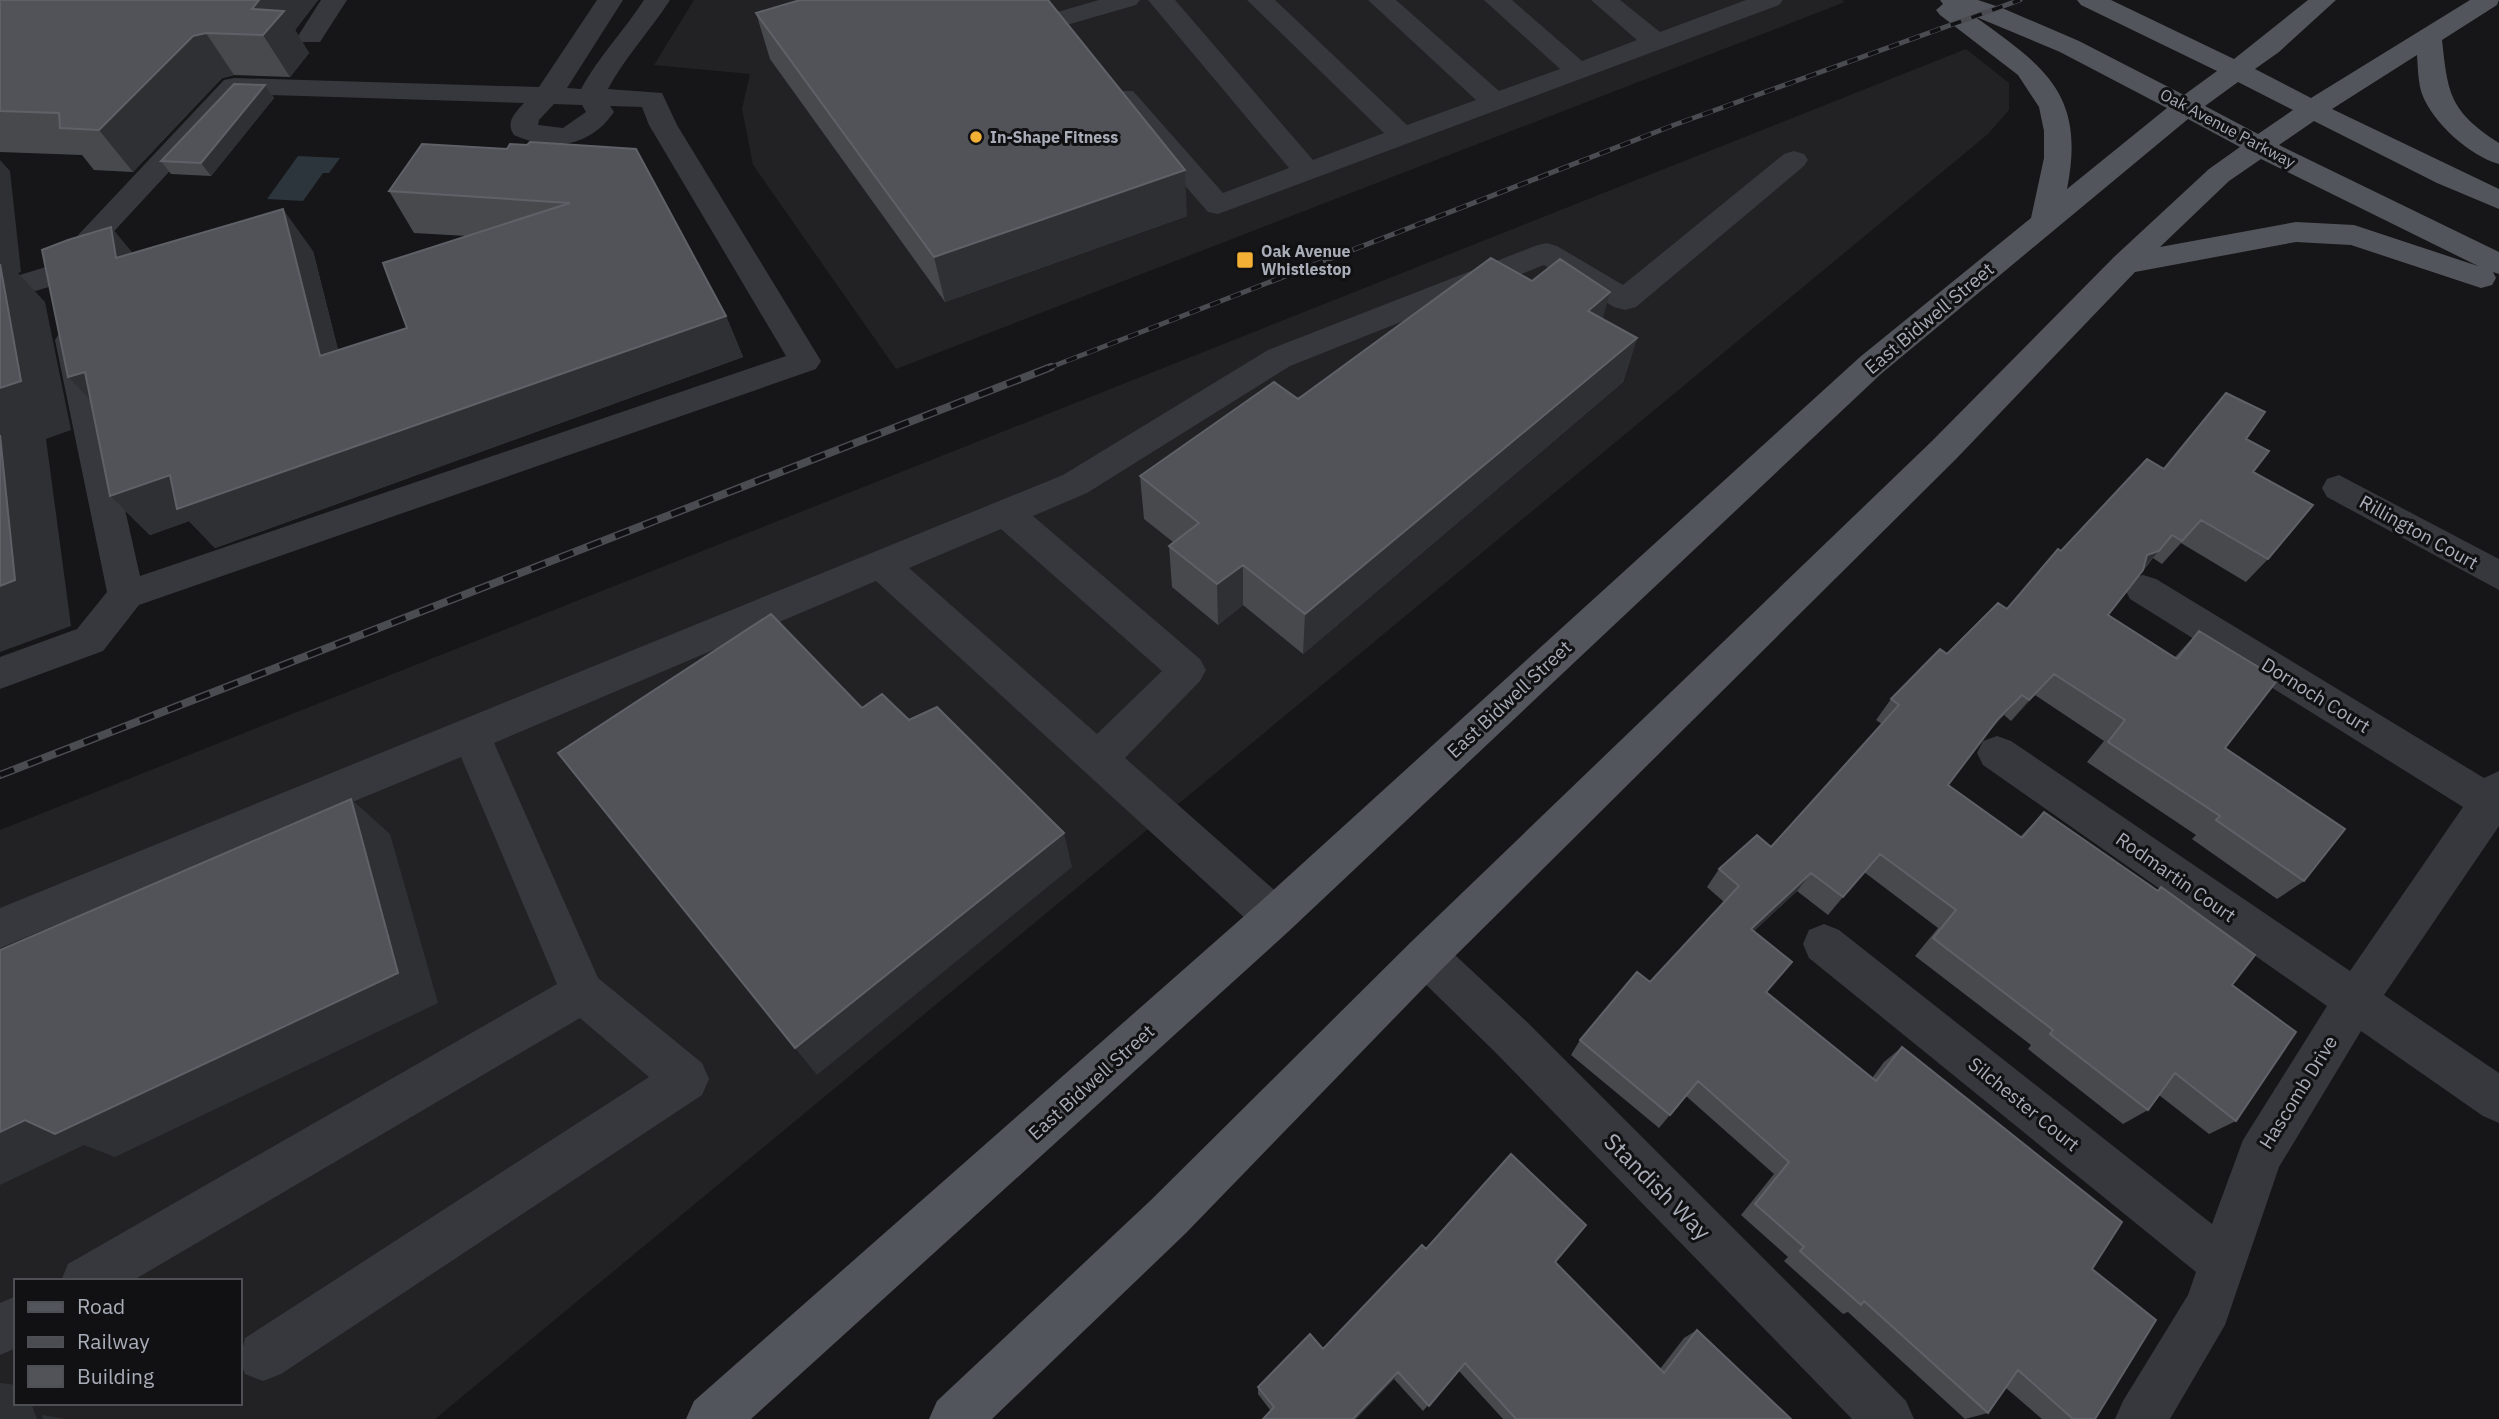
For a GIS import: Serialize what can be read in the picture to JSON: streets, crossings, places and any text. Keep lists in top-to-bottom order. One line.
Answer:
{"streets":{"main road":["Oak Avenue Parkway","East Bidwell Street"],"street":["Rillington Court","Dornoch Court","Rodmartin Court","Hascomb Drive","Silchester Court","Standish Way"]},"crossings":[["Oak Avenue Parkway","East Bidwell Street"],["Dornoch Court","Hascomb Drive"],["Rodmartin Court","Hascomb Drive"],["Hascomb Drive","Silchester Court"]],"places":{"other":["In-Shape Fitness"],"transit":["Oak Avenue Whistlestop"]},"legend":["Road","Railway","Building"]}
